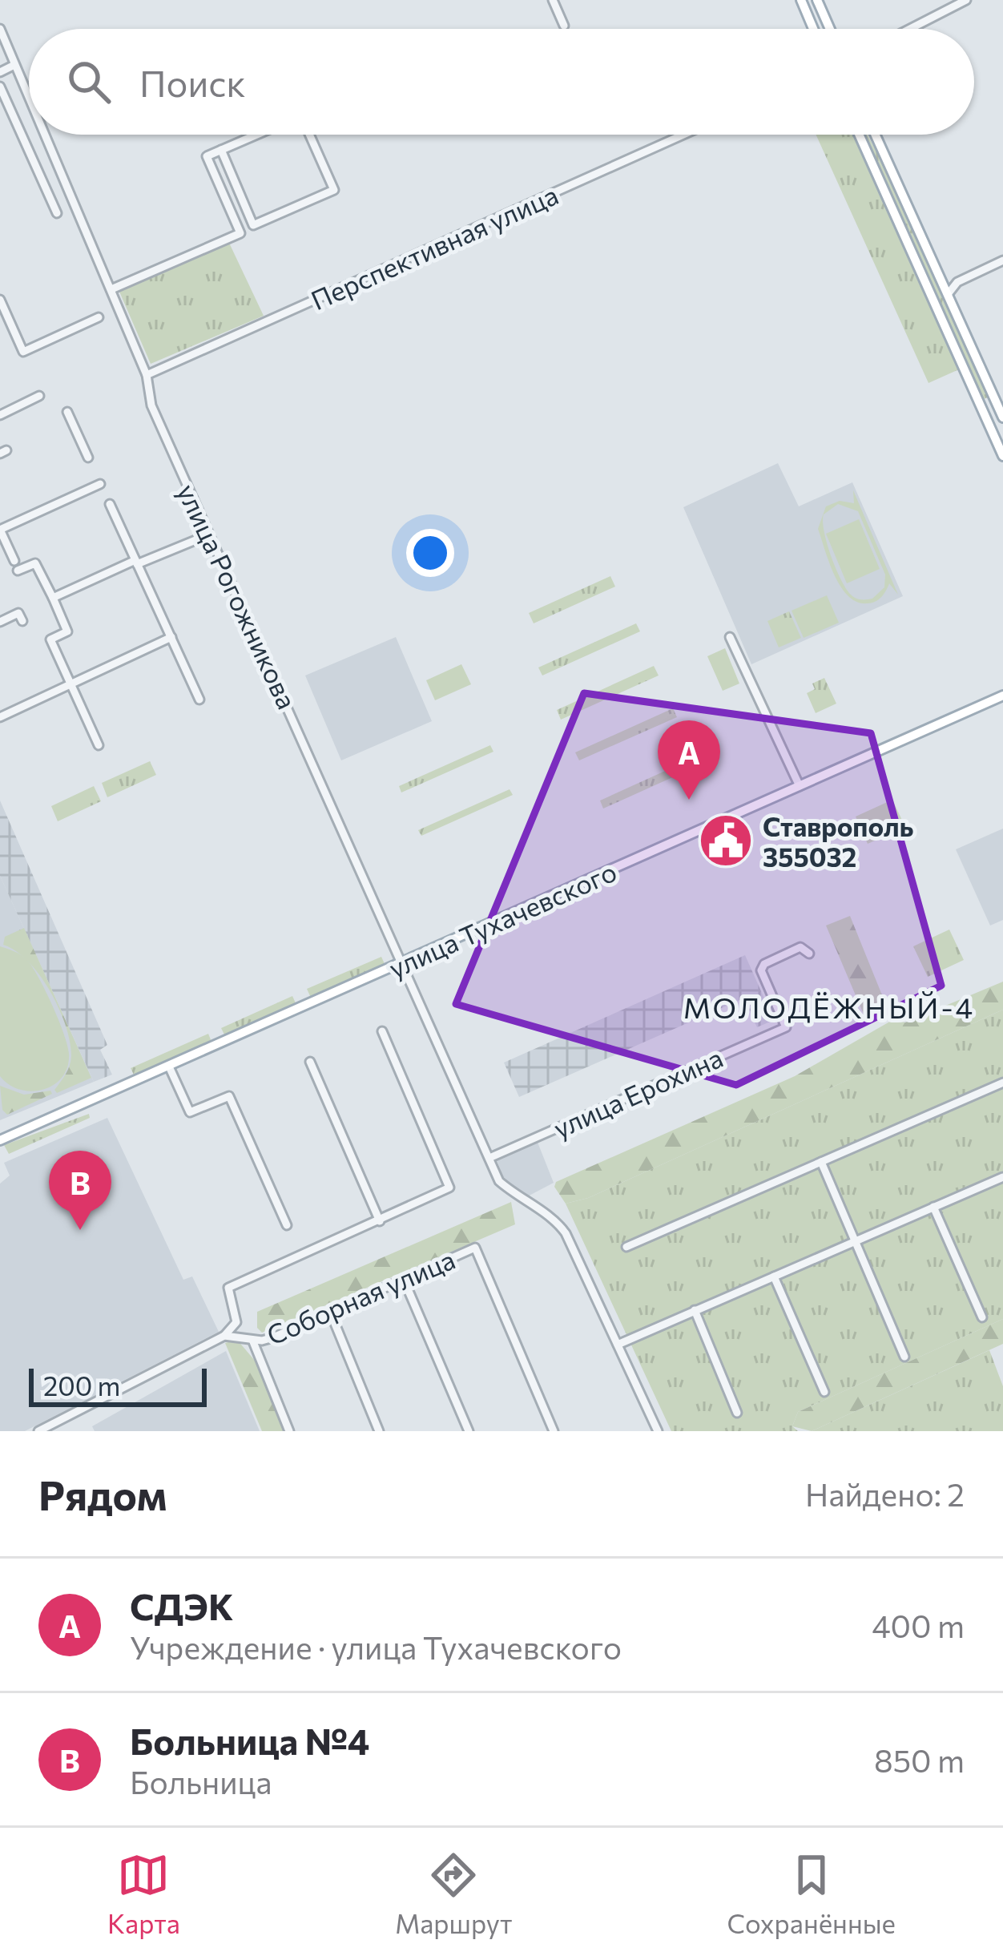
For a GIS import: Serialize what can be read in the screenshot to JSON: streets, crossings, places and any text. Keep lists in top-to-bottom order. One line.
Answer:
{"streets":{"main road":["улица Тухачевского"],"street":["Перспективная улица","улица Рогожникова","улица Ерохина","Соборная улица"]},"crossings":[["Перспективная улица","улица Рогожникова"],["улица Рогожникова","улица Тухачевского"],["улица Рогожникова","улица Ерохина"]],"districts":["МОЛОДЁЖНЫЙ-4"],"places":{"public building":["Ставрополь 355032"]},"scale_bar":"200 m","page":{"search":"Поиск","pins":["A","B"],"scale":"200 m","heading":["Рядом","Найдено: 2"],"list":[{"mark":"A","name":"СДЭК","note":"Учреждение · улица Тухачевского","value":"400 m"},{"mark":"B","name":"Больница №4","note":"Больница","value":"850 m"}],"nav":["Карта","Маршрут","Сохранённые"]}}
